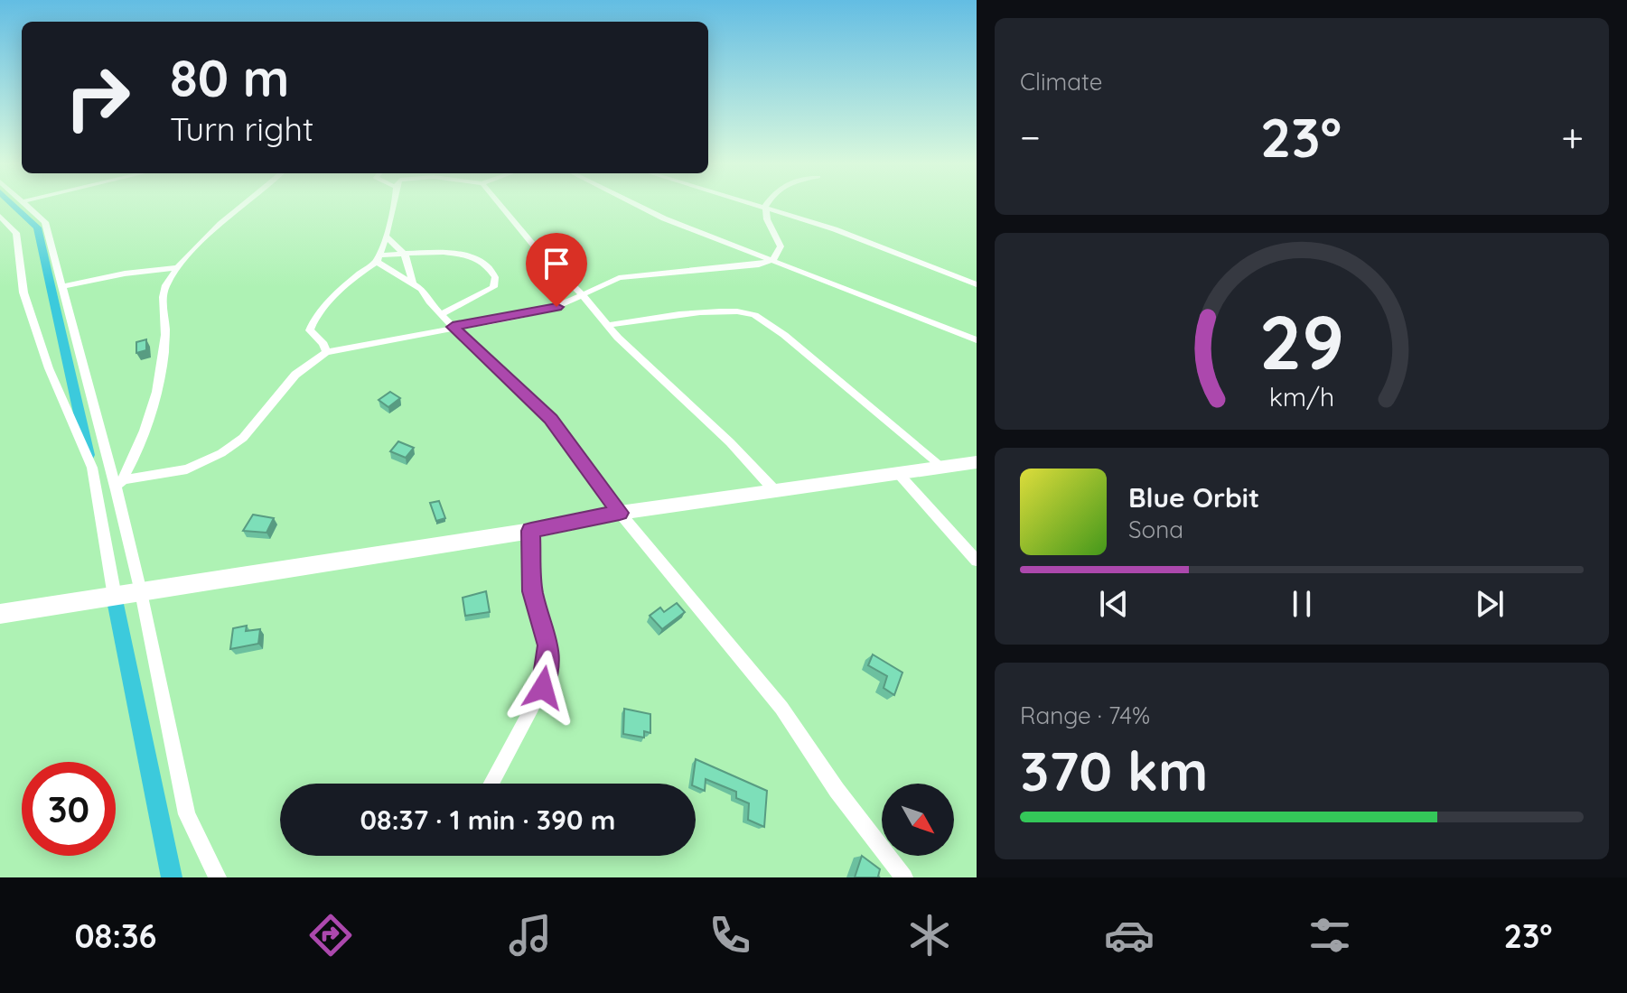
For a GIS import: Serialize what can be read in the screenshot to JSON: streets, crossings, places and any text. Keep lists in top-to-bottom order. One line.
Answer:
{"north":"bottom right","page":{"tile":["Climate",["Range · 74%","370 km"]],"turn":["80 m","Turn right"],"heat":["−","23°","+"],"song":["Blue Orbit","Sona"],"limit":"30","trip":"08:37 · 1 min · 390 m","tabs":["08:36","23°"],"gauge":["29","km/h"]}}
